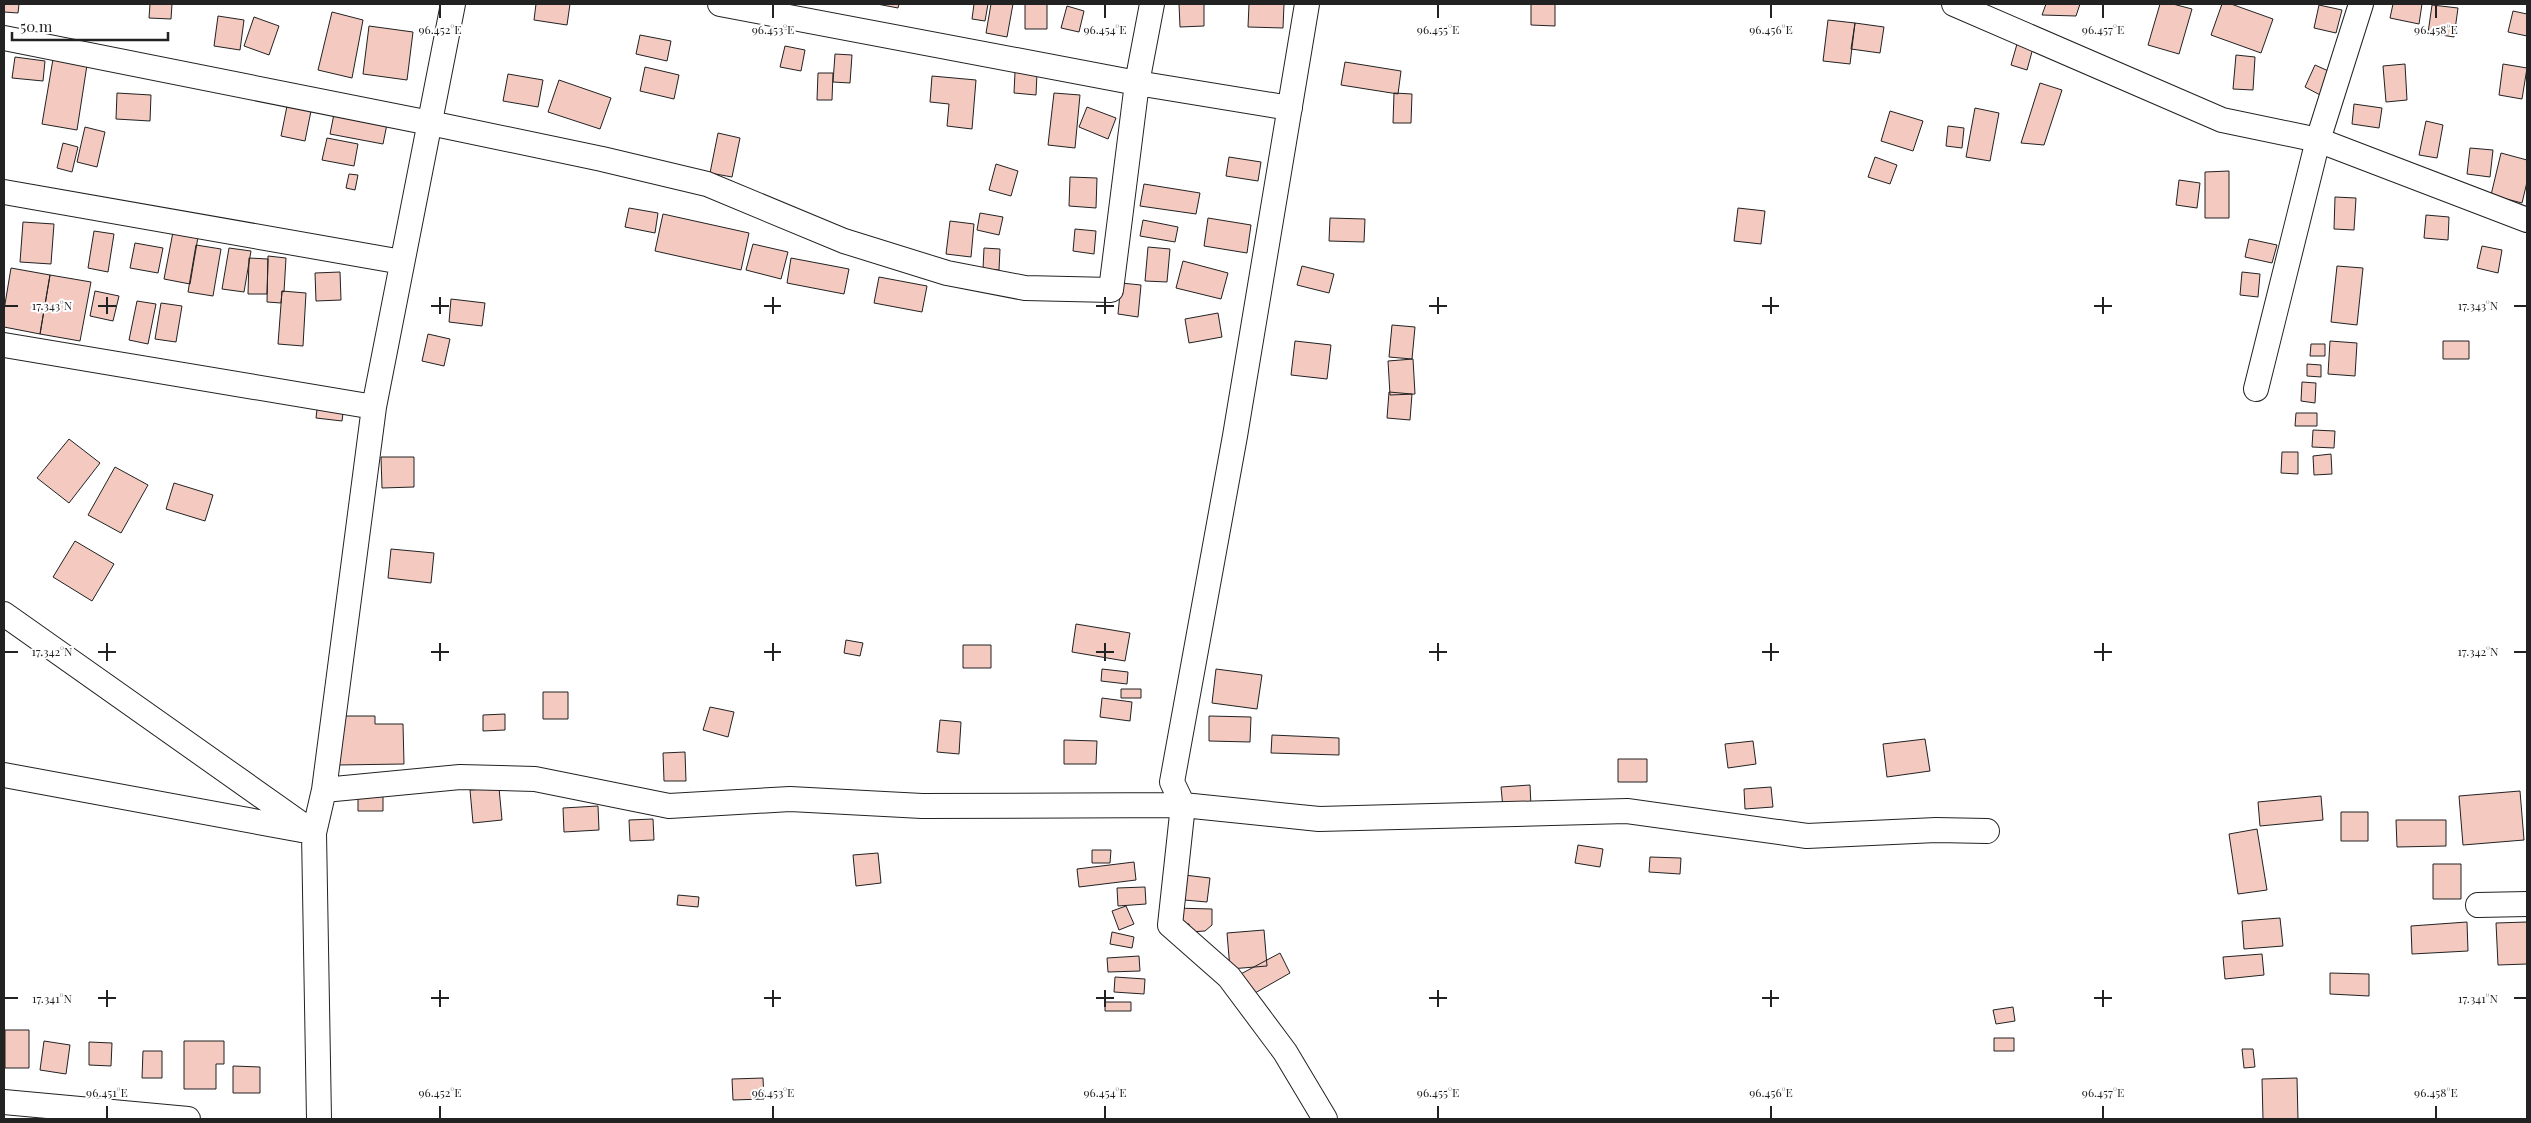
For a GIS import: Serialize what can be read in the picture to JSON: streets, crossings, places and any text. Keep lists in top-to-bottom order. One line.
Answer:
{"scale_bar":"50 m","coordinates":["96.452°E","96.453°E","96.454°E","96.455°E","96.456°E","96.457°E","96.458°E","17.343°N","17.342°N","17.341°N","96.451°E"]}
